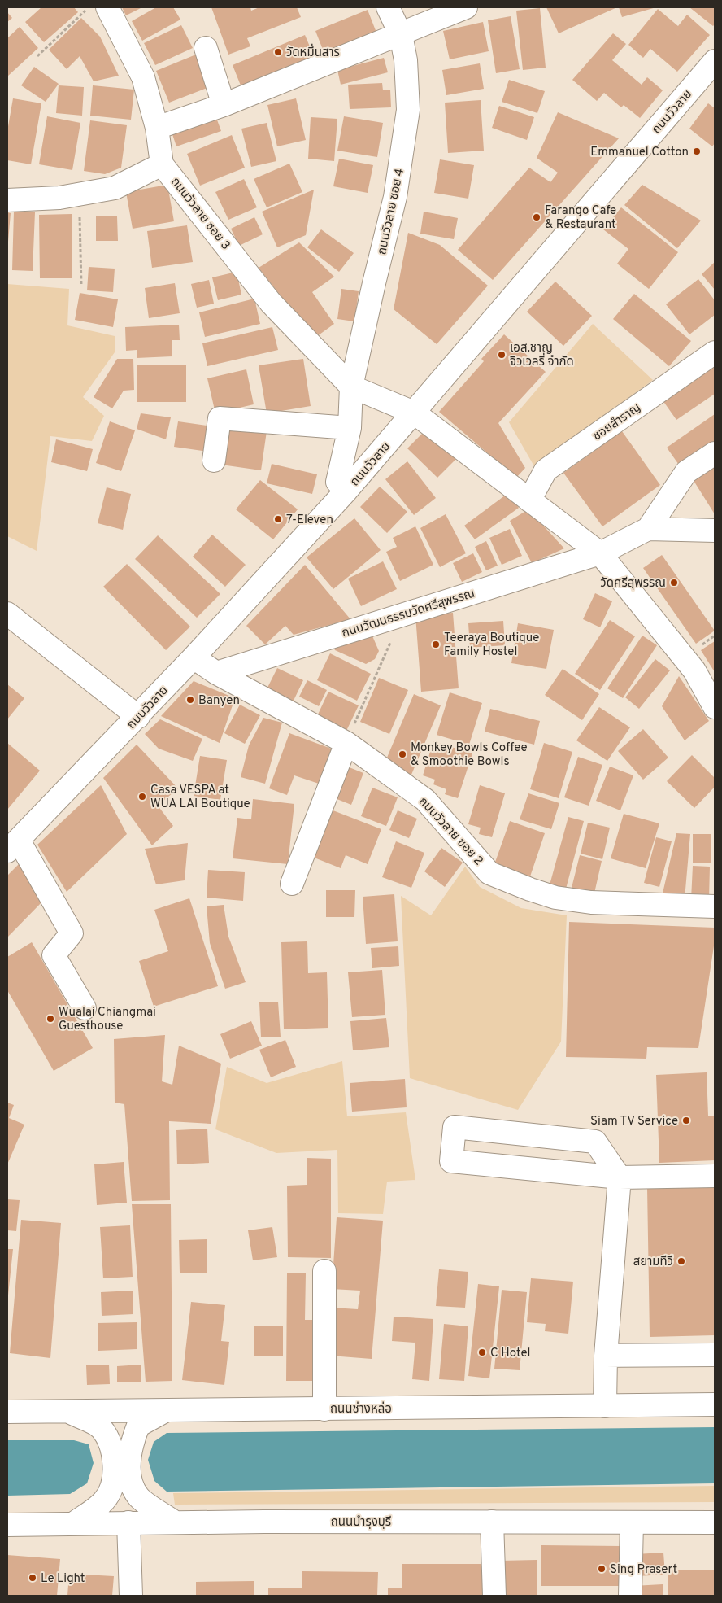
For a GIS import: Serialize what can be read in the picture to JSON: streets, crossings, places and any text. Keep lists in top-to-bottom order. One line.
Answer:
{"streets":{"street":["ถนนวัวลาย","ถนนวัวลาย ซอย 4","ถนนวัวลาย ซอย 3","ซอยสำราญ","ถนนวัฒนธรรมวัดศรีสุพรรณ","ถนนวัวลาย ซอย 2","ถนนช่างหล่อ","ถนนบำรุงบุรี"]},"crossings":[["ถนนวัวลาย","ถนนวัวลาย ซอย 4"],["ถนนวัวลาย","ถนนวัวลาย ซอย 2"],["ถนนวัวลาย ซอย 4","ถนนวัวลาย ซอย 3"],["ถนนวัฒนธรรมวัดศรีสุพรรณ","ถนนวัวลาย ซอย 2"]],"places":["วัดหมื่นสาร","Emmanuel Cotton","Farango Cafe & Restaurant","เอส.ชาญ จิวเวลรี่ จำกัด","7-Eleven","วัดศรีสุพรรณ","Teeraya Boutique Family Hostel","Banyen","Monkey Bowls Coffee & Smoothie Bowls","Casa VESPA at WUA LAI Boutique","Wualai Chiangmai Guesthouse","Siam TV Service","สยามทีวี","C Hotel","Sing Prasert","Le Light"]}
